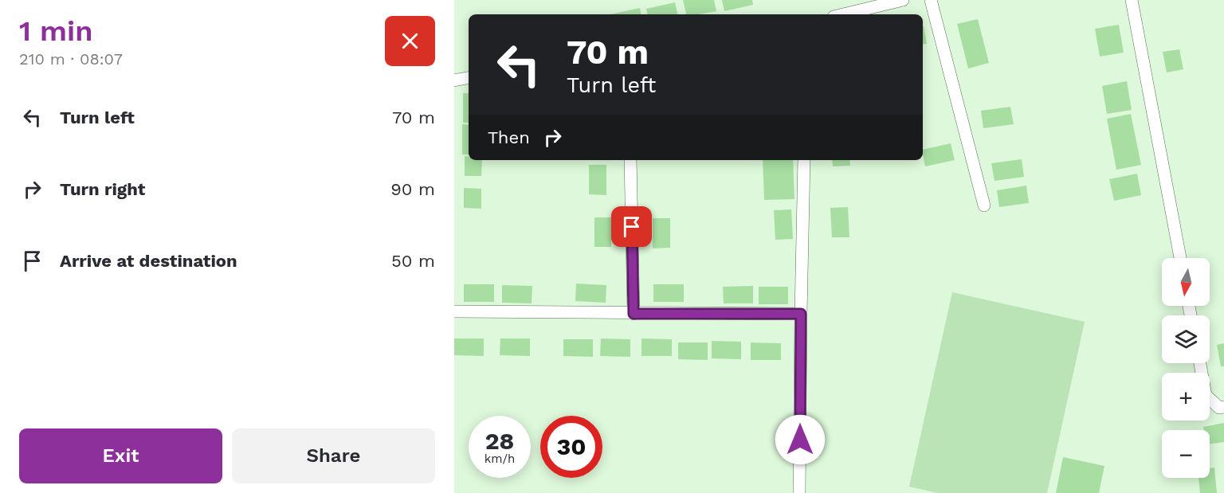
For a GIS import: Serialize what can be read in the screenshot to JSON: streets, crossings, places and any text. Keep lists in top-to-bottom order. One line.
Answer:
{"north":"bottom","page":{"heading":["1 min","210 m · 08:07"],"turn":["70 m","Turn left"],"list":[{"name":"Turn left","value":"70 m"},{"name":"Turn right","value":"90 m"},{"name":"Arrive at destination","value":"50 m"}],"then":"Then","map_buttons":["+","−"],"speed":"28 km/h","limit":"30","buttons":["Exit","Share"]}}
